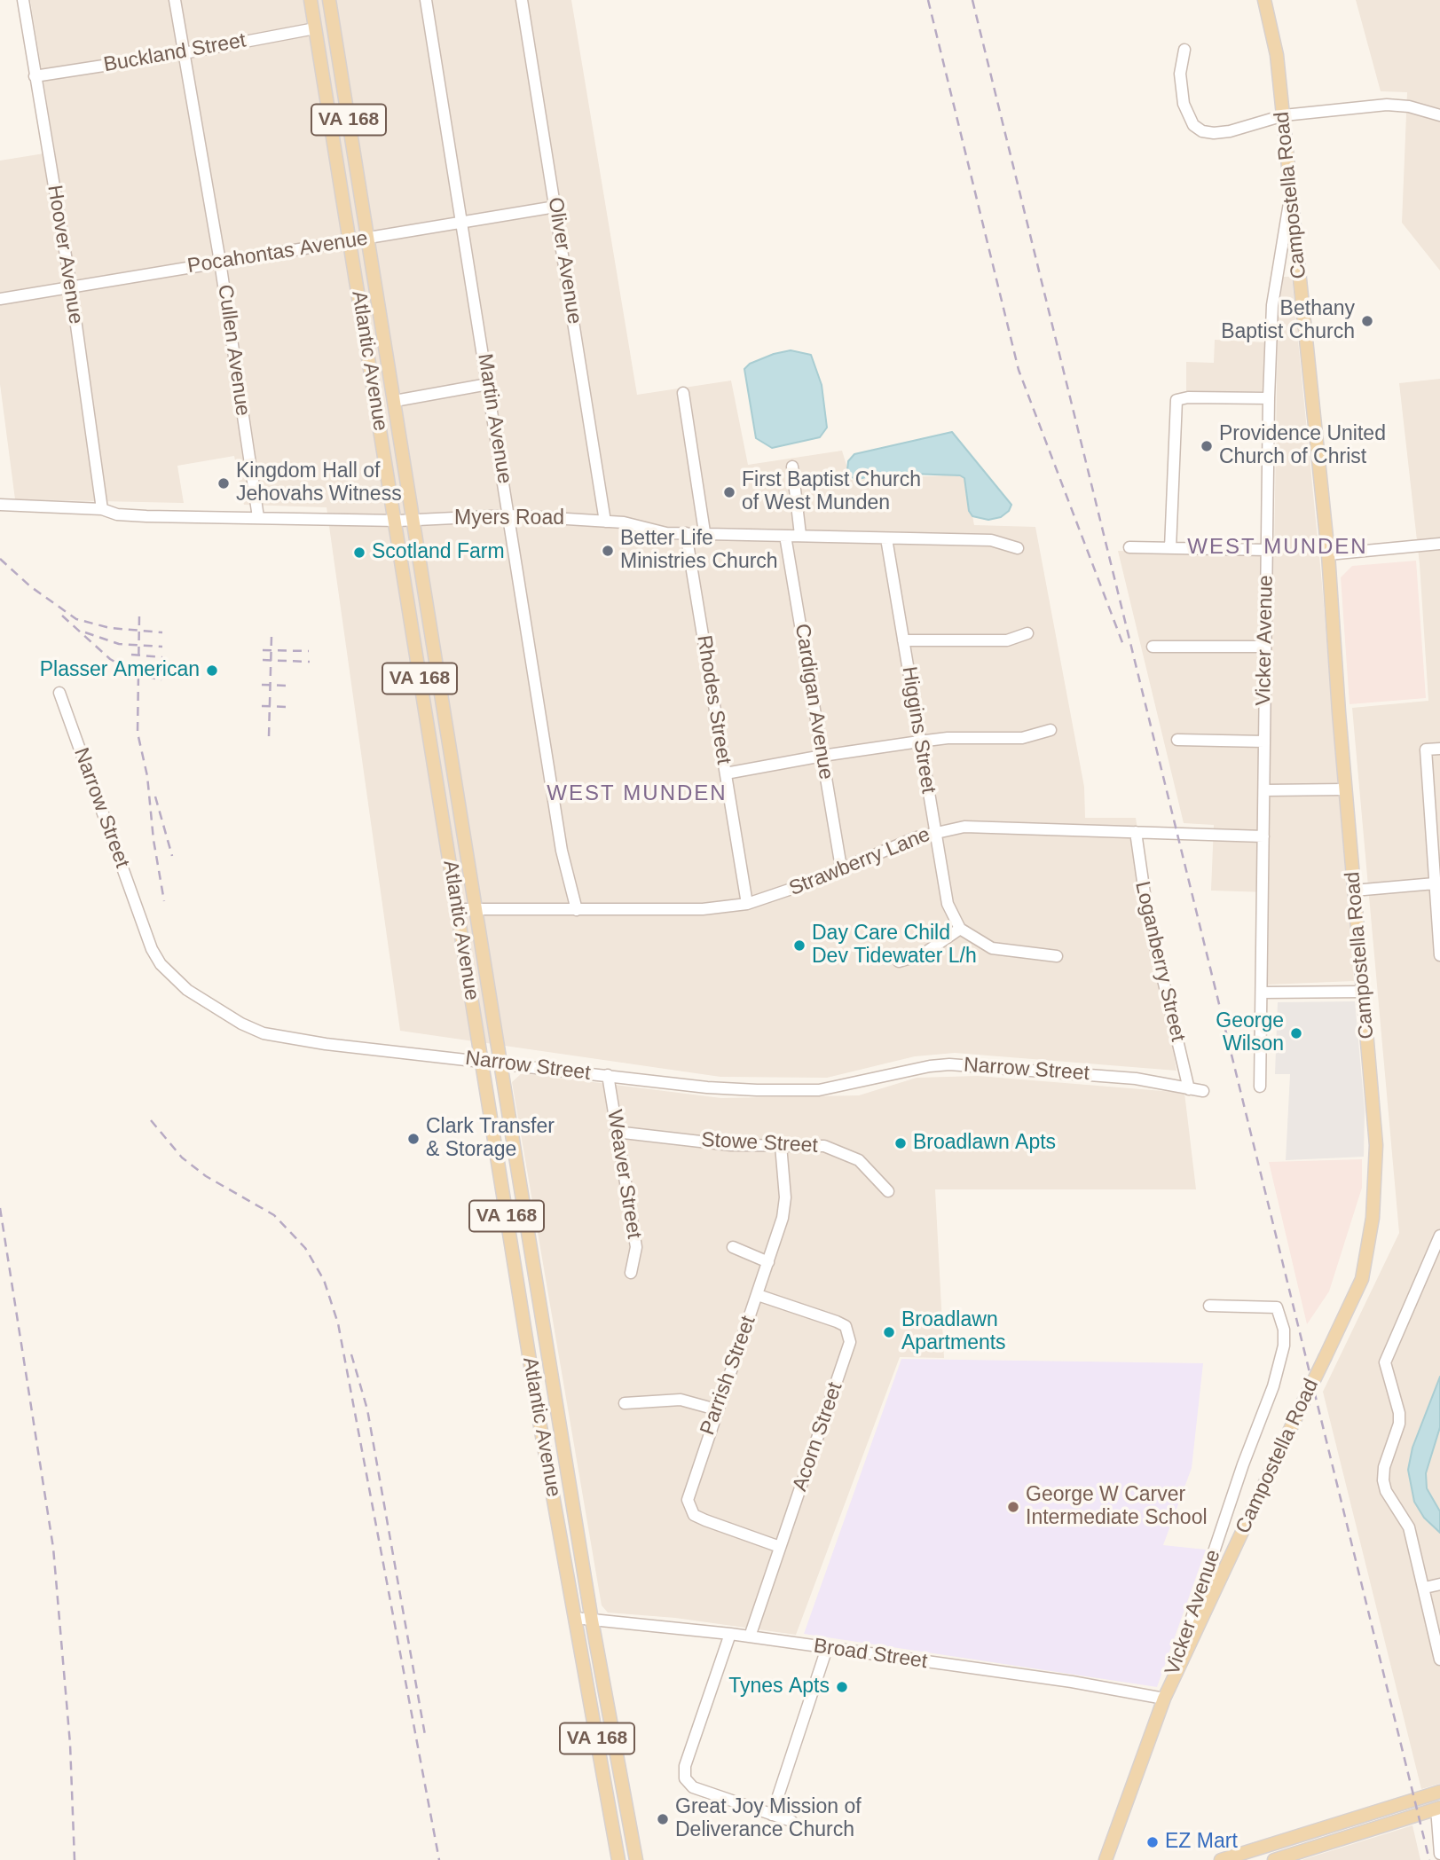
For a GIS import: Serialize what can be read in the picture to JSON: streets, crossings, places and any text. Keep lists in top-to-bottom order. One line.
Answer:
{"streets":{"main road":["VA 168","Campostella Road","Atlantic Avenue"],"street":["Buckland Street","Pocahontas Avenue","Hoover Avenue","Oliver Avenue","Cullen Avenue","Martin Avenue","Myers Road","Vicker Avenue","Rhodes Street","Cardigan Avenue","Higgins Street","Narrow Street","Strawberry Lane","Loganberry Street","Stowe Street","Weaver Street","Parrish Street","Acorn Street","Broad Street"]},"crossings":[["Buckland Street","Hoover Avenue"],["Buckland Street","Cullen Avenue"],["Buckland Street","Atlantic Avenue"],["Campostella Road","Vicker Avenue"],["Campostella Road","Broad Street"],["Pocahontas Avenue","Hoover Avenue"],["Pocahontas Avenue","Oliver Avenue"],["Pocahontas Avenue","Cullen Avenue"],["Pocahontas Avenue","Atlantic Avenue"],["Pocahontas Avenue","Martin Avenue"],["Hoover Avenue","Myers Road"],["Oliver Avenue","Myers Road"],["Cullen Avenue","Myers Road"],["Atlantic Avenue","Myers Road"],["Atlantic Avenue","Narrow Street"],["Atlantic Avenue","Strawberry Lane"],["Atlantic Avenue","Broad Street"],["Martin Avenue","Myers Road"],["Martin Avenue","Strawberry Lane"],["Myers Road","Rhodes Street"],["Myers Road","Cardigan Avenue"],["Myers Road","Higgins Street"],["Vicker Avenue","Strawberry Lane"],["Vicker Avenue","Broad Street"],["Rhodes Street","Strawberry Lane"],["Cardigan Avenue","Strawberry Lane"],["Higgins Street","Strawberry Lane"],["Narrow Street","Loganberry Street"],["Narrow Street","Weaver Street"],["Strawberry Lane","Loganberry Street"],["Stowe Street","Weaver Street"],["Stowe Street","Parrish Street"],["Parrish Street","Acorn Street"],["Acorn Street","Broad Street"]],"districts":["WEST MUNDEN","WEST MUNDEN"],"places":["Bethany Baptist Church","Providence United Church of Christ","Kingdom Hall of Jehovahs Witness","First Baptist Church of West Munden","Better Life Ministries Church","Scotland Farm","Plasser American","Day Care Child Dev Tidewater L/h","George Wilson","Clark Transfer & Storage","Broadlawn Apts","Broadlawn Apartments","George W Carver Intermediate School","Tynes Apts","Great Joy Mission of Deliverance Church","EZ Mart"]}
